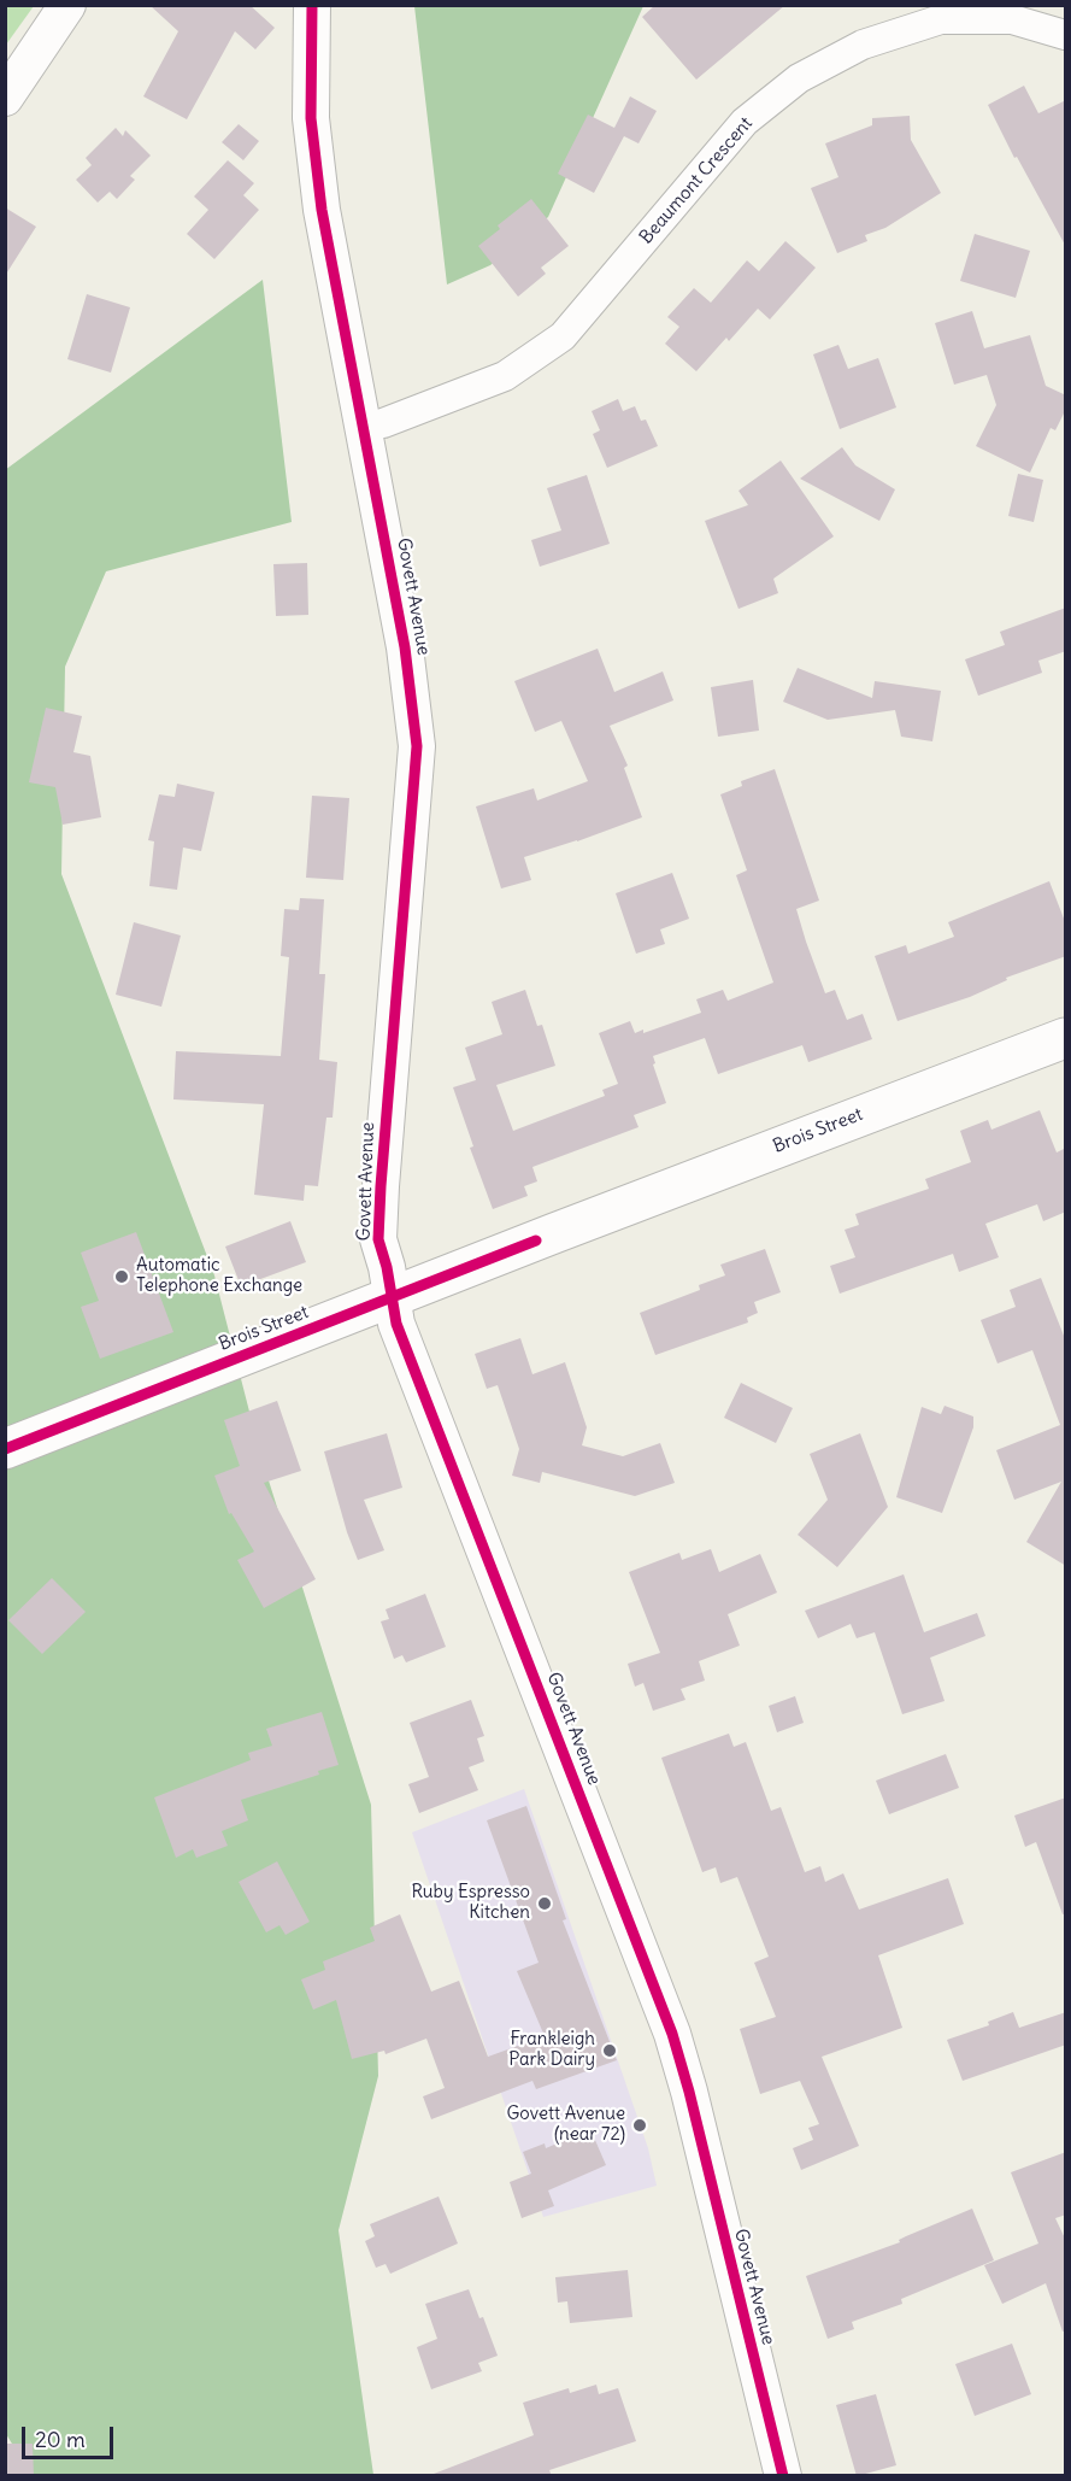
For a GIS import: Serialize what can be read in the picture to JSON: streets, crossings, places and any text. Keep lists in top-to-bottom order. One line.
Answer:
{"streets":{"main road":["Brois Street"],"street":["Beaumont Crescent","Govett Avenue"]},"crossings":[["Beaumont Crescent","Govett Avenue"],["Govett Avenue","Brois Street"]],"places":["Automatic Telephone Exchange","Ruby Espresso Kitchen","Frankleigh Park Dairy","Govett Avenue (near 72)"],"scale_bar":"20 m"}
